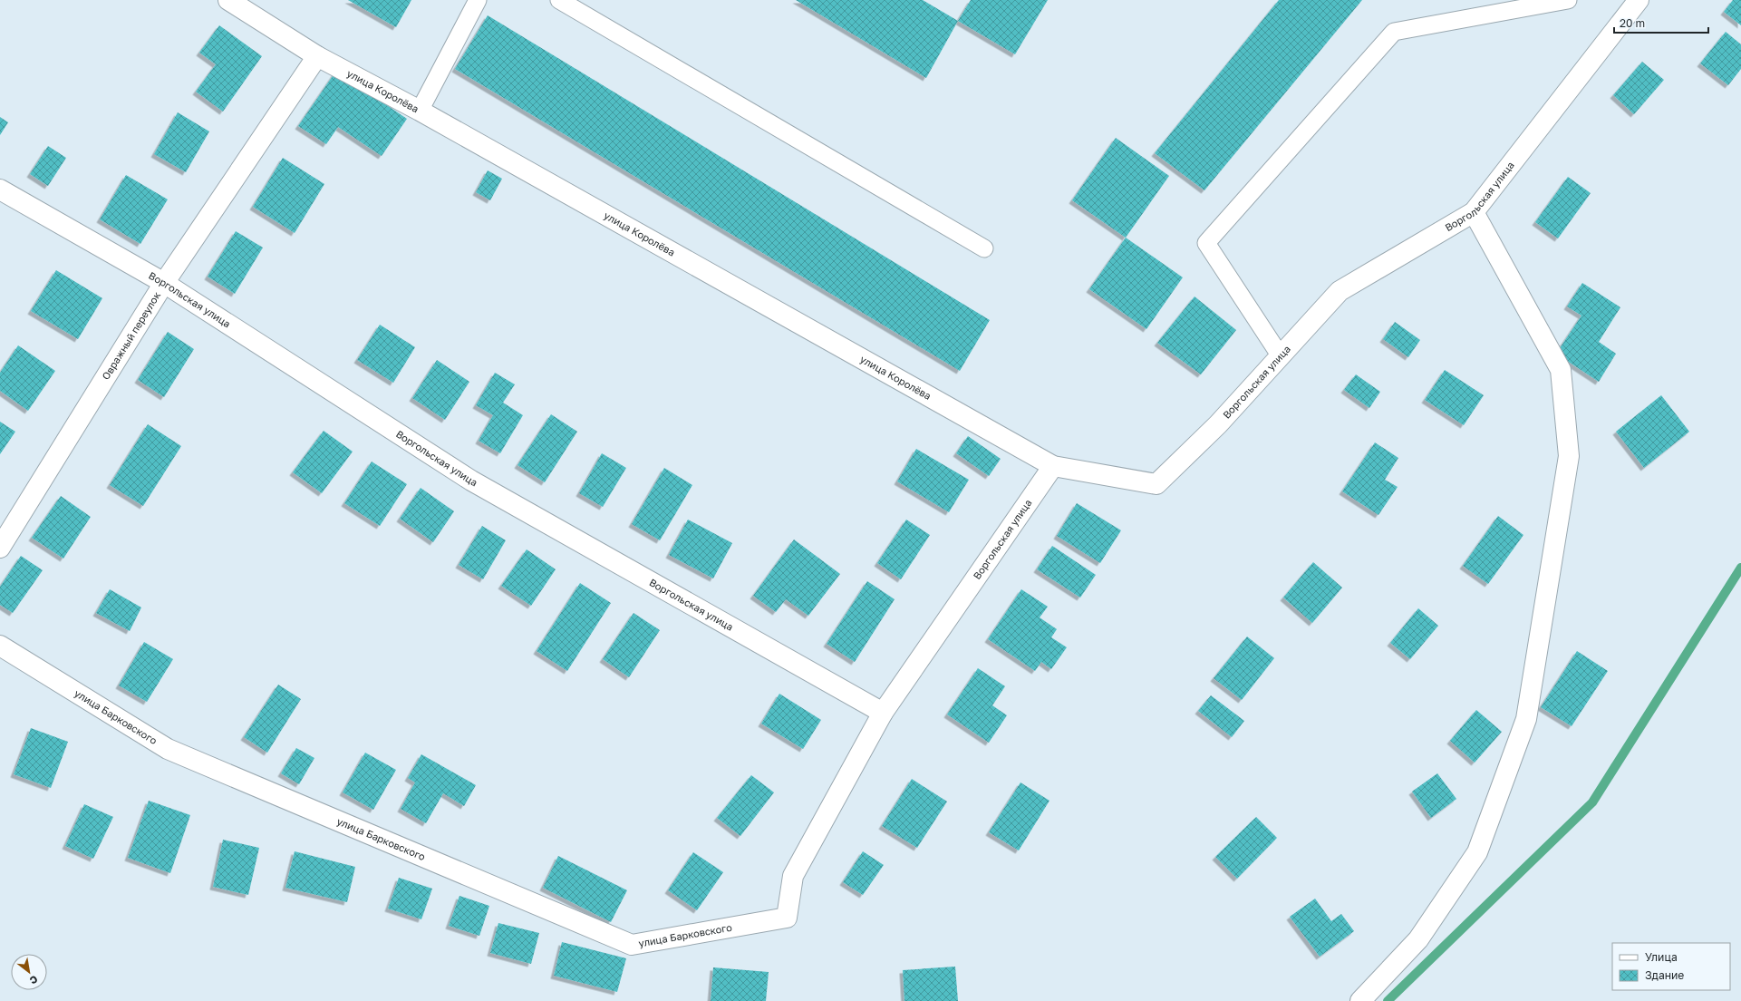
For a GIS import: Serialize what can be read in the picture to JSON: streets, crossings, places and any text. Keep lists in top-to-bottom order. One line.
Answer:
{"streets":{"street":["улица Королёва","Воргольская улица","Овражный переулок","улица Барковского"]},"crossings":[["улица Королёва","Воргольская улица"],["улица Королёва","Овражный переулок"],["Воргольская улица","Овражный переулок"],["Воргольская улица","улица Барковского"]],"legend":["Улица","Здание"],"scale_bar":"20 m","north":"bottom right"}
